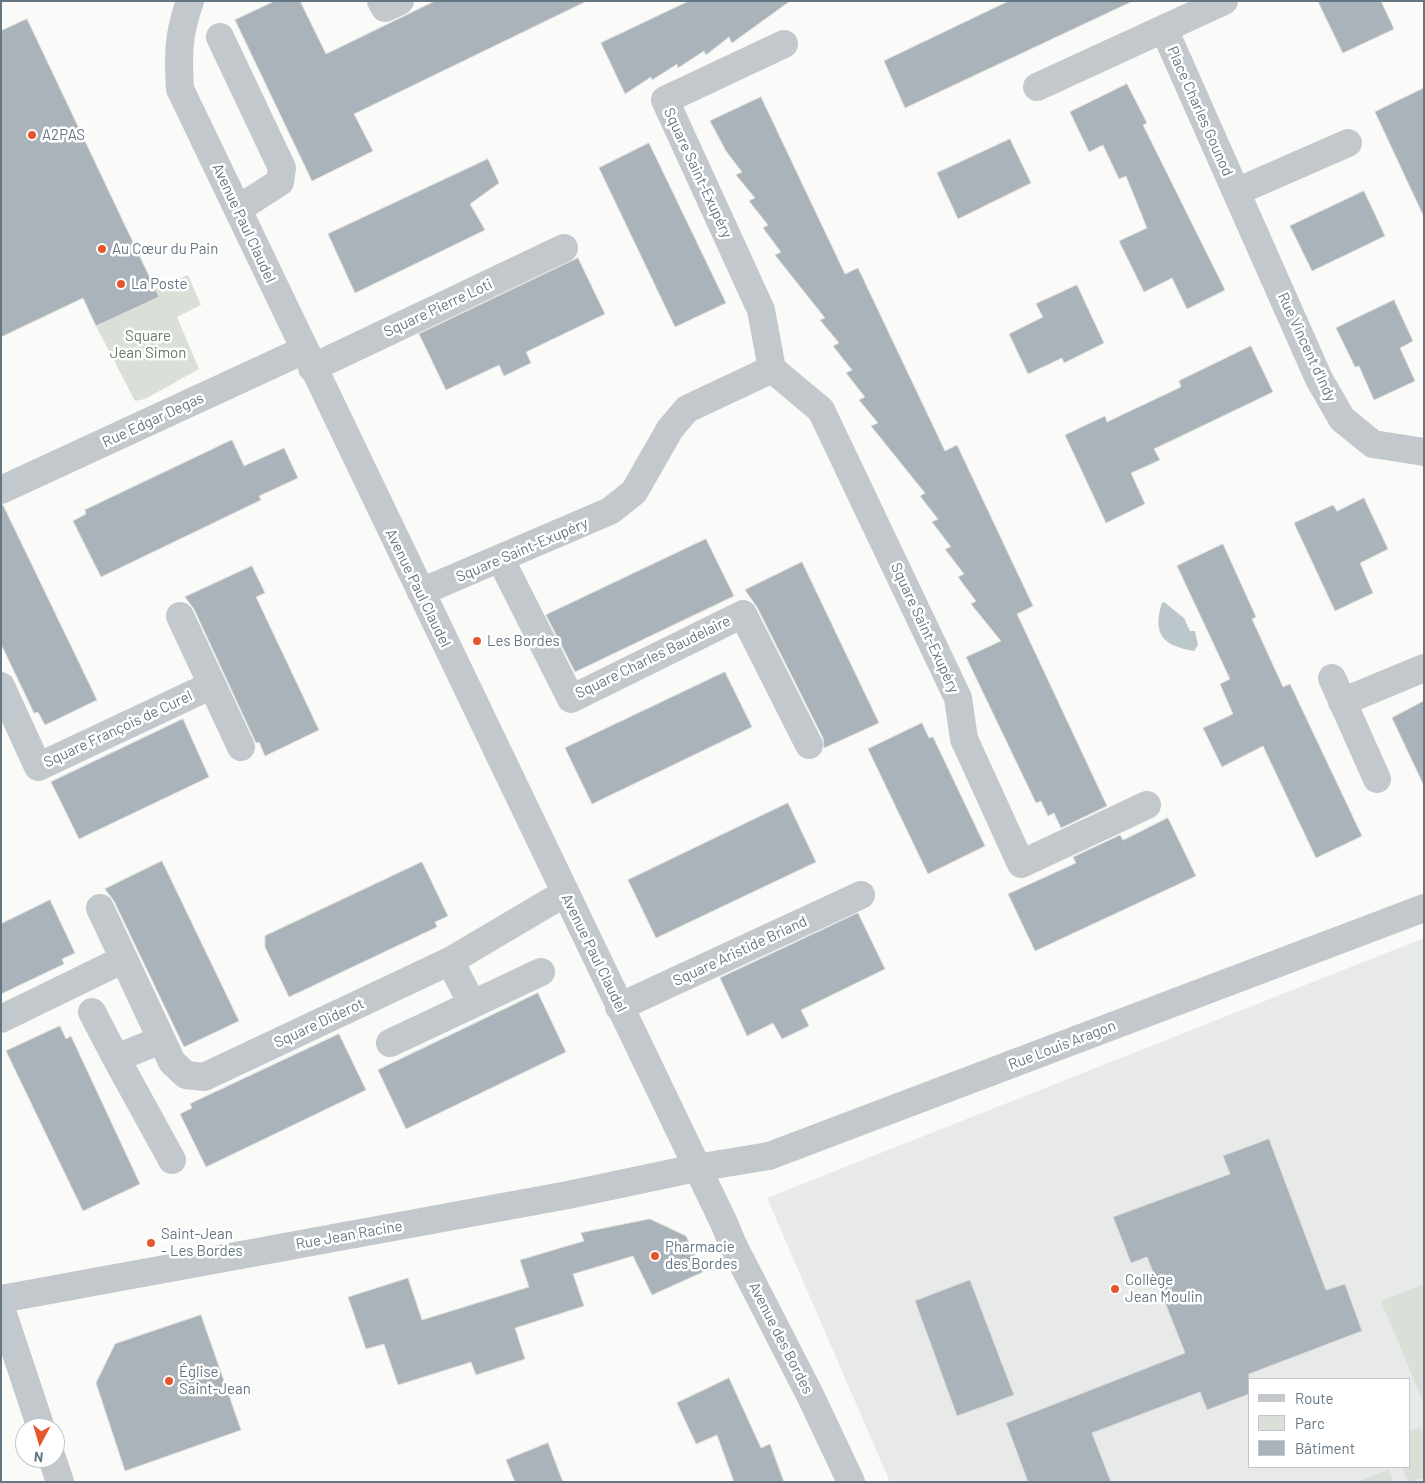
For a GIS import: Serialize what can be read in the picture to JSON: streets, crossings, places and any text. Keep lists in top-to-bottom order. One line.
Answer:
{"streets":{"street":["Place Charles Gounod","Square Saint-Exupéry","Avenue Paul Claudel","Square Pierre Loti","Rue Vincent d'Indy","Rue Edgar Degas","Square Charles Baudelaire","Square François de Curel","Square Aristide Briand","Square Diderot","Rue Louis Aragon","Rue Jean Racine","Avenue des Bordes"]},"crossings":[["Place Charles Gounod","Rue Vincent d'Indy"],["Square Saint-Exupéry","Avenue Paul Claudel"],["Square Saint-Exupéry","Square Charles Baudelaire"],["Avenue Paul Claudel","Square Pierre Loti"],["Avenue Paul Claudel","Rue Edgar Degas"],["Avenue Paul Claudel","Square Aristide Briand"],["Avenue Paul Claudel","Square Diderot"],["Avenue Paul Claudel","Rue Louis Aragon"],["Avenue Paul Claudel","Rue Jean Racine"],["Avenue Paul Claudel","Avenue des Bordes"],["Square Pierre Loti","Rue Edgar Degas"],["Rue Louis Aragon","Rue Jean Racine"],["Rue Louis Aragon","Avenue des Bordes"],["Rue Jean Racine","Avenue des Bordes"]],"parks":["Square Jean Simon"],"places":["A2PAS","Au Cœur du Pain","La Poste","Les Bordes","Saint-Jean - Les Bordes","Pharmacie des Bordes","Collège Jean Moulin","Église Saint-Jean"],"legend":["Route","Parc","Bâtiment"],"north":"bottom"}
